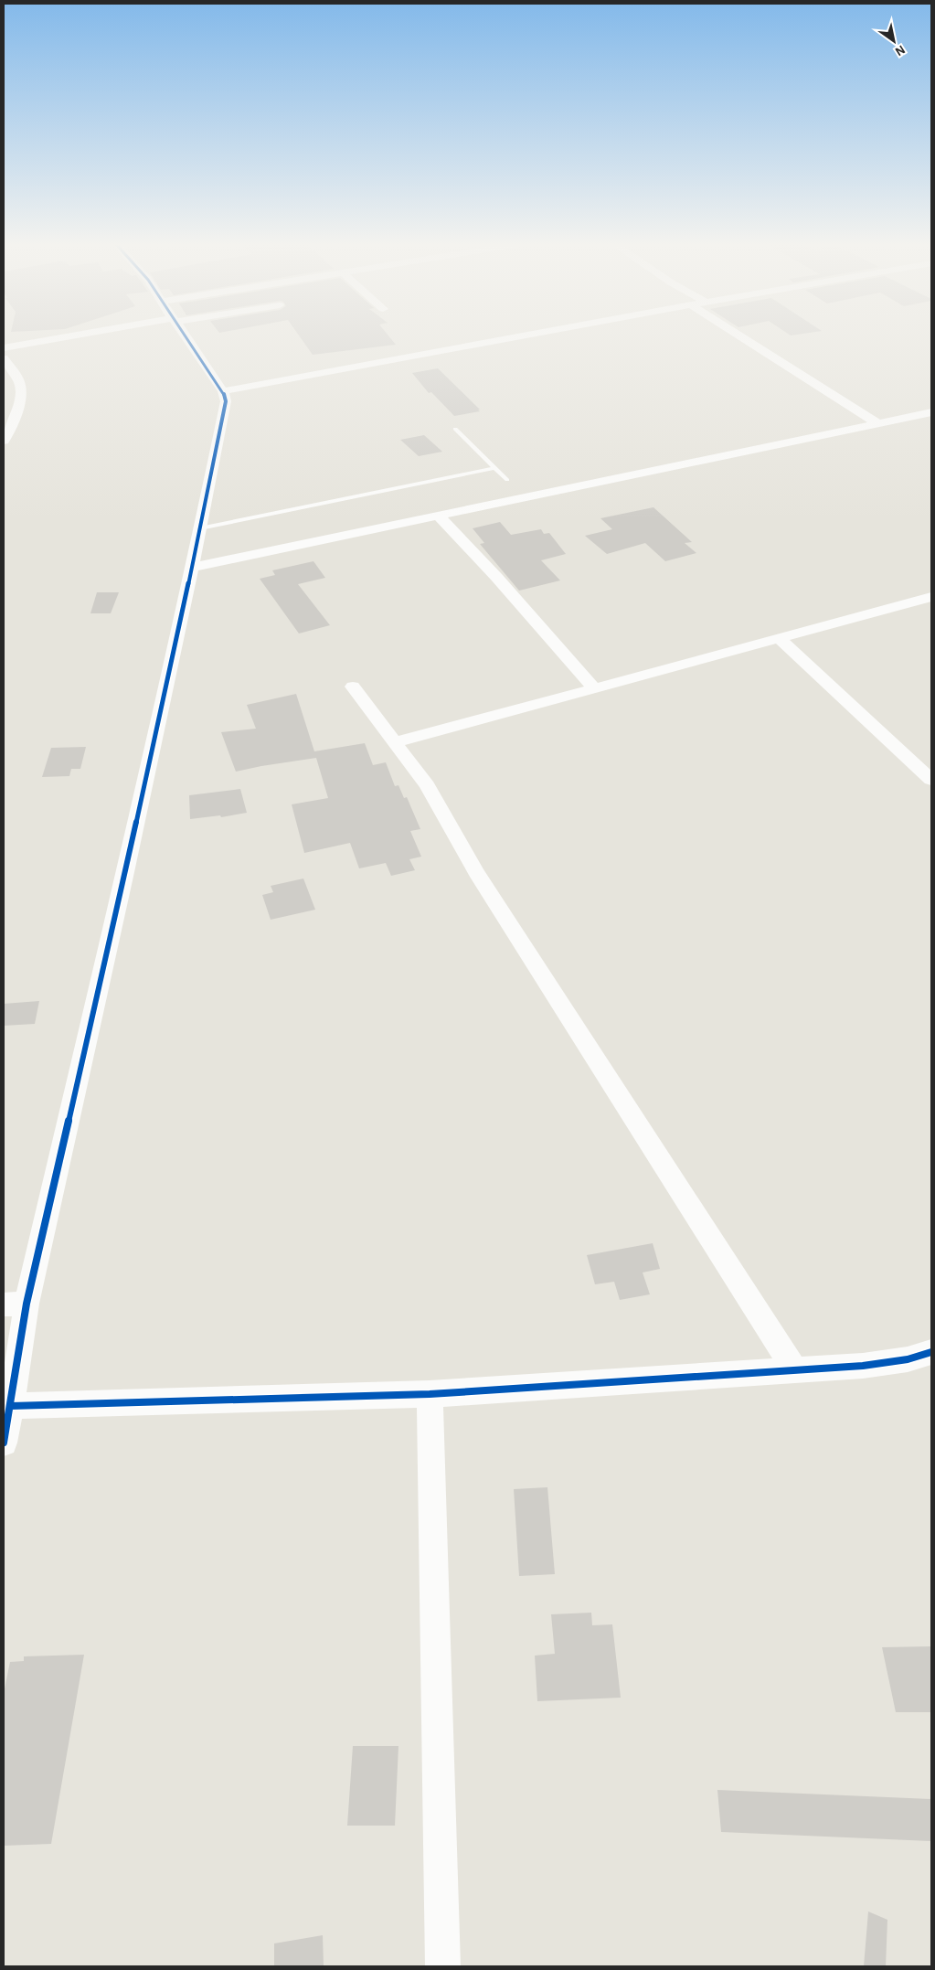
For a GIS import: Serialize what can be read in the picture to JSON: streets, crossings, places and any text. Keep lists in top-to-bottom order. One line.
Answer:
{"north":"bottom right"}
